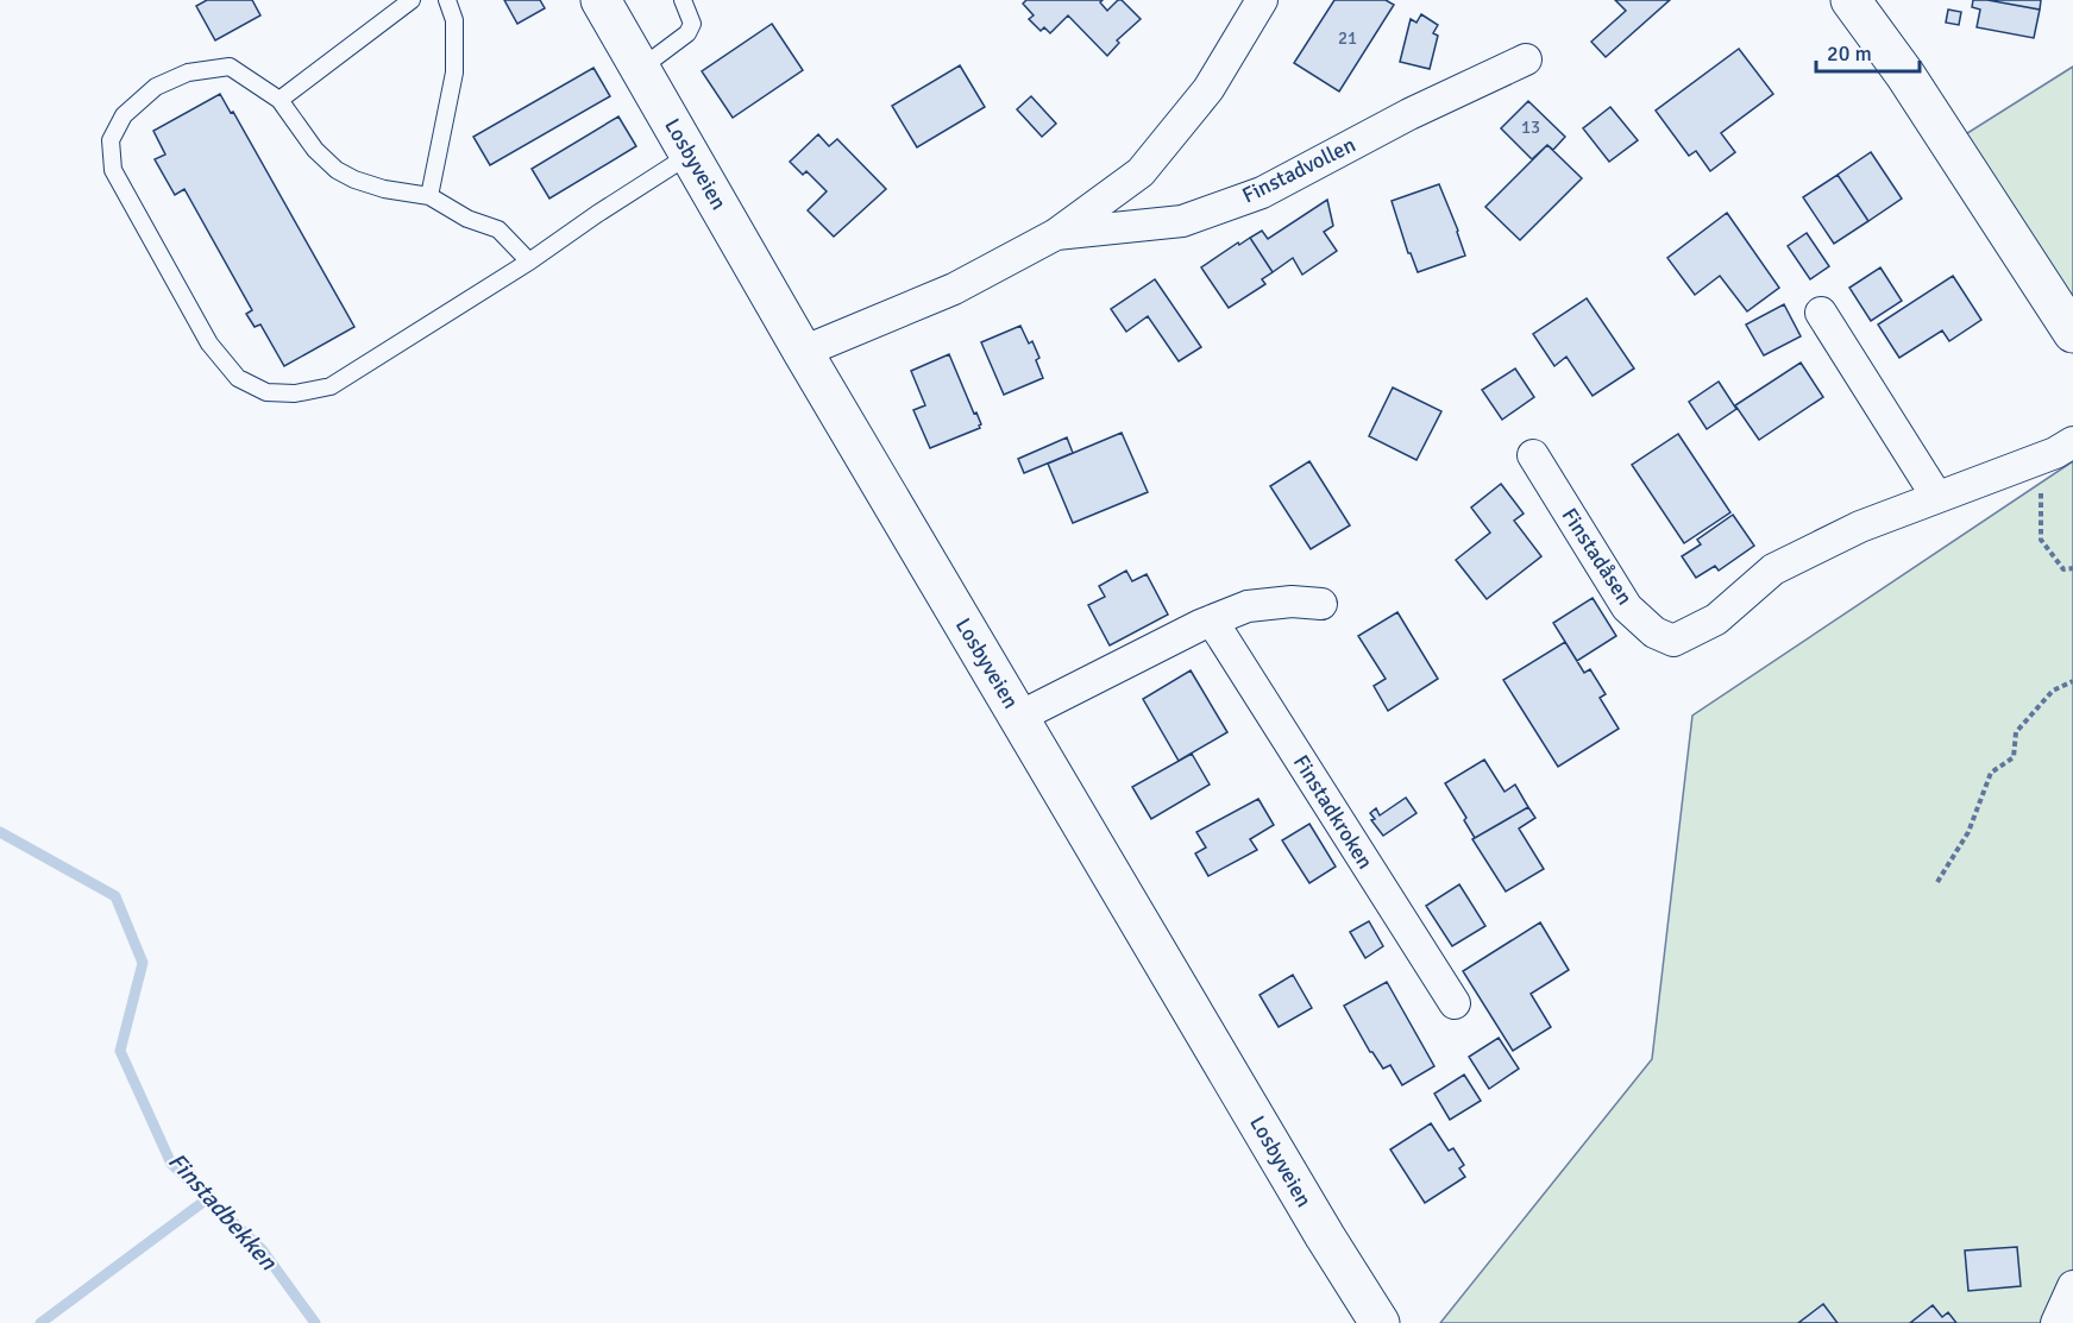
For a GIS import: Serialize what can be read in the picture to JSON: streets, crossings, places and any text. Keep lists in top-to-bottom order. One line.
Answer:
{"streets":{"main road":["Losbyveien"],"street":["Finstadvollen","Finstadåsen","Finstadkroken"]},"crossings":[["Losbyveien","Finstadvollen"]],"water":["Finstadbekken"],"house_numbers":["21","13"],"scale_bar":"20 m"}
